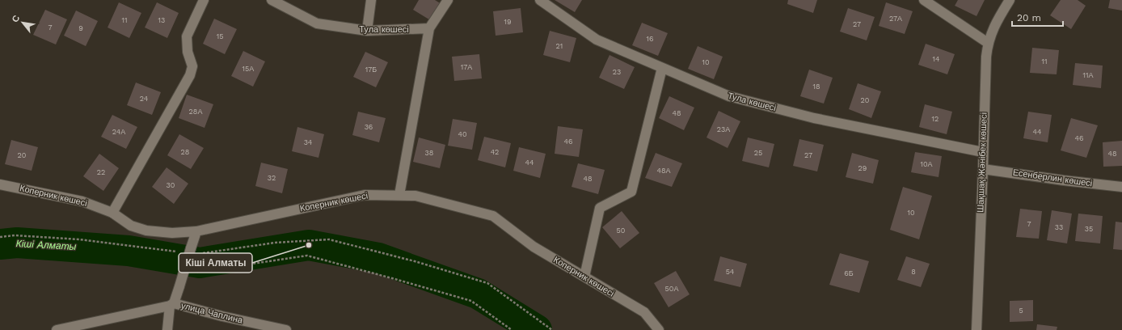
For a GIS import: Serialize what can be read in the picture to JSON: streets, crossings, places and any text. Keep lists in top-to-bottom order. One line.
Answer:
{"streets":{"street":["Тула көшесі","Шақшақ Жәнібек көшесі","Есенберлин көшесі","Коперник көшесі","улица Чаплина"]},"crossings":[["Тула көшесі","Шақшақ Жәнібек көшесі"],["Шақшақ Жәнібек көшесі","Есенберлин көшесі"],["Коперник көшесі","улица Чаплина"]],"water":["Кіші Алматы"],"places":["Кіші Алматы"],"house_numbers":["27А","11","13","19","27","7","9","15","16","21","14","11","10","17А","15А","17Б","23","11А","18","24","20","28А","48","12","36","23А","24А","44","40","46","46","34","28","42","38","25","48","20","27","44","10А","29","48А","22","32","48","30","10","7","33","35","50","54","8","6Б","50А","5"],"scale_bar":"20 m","north":"top left"}
